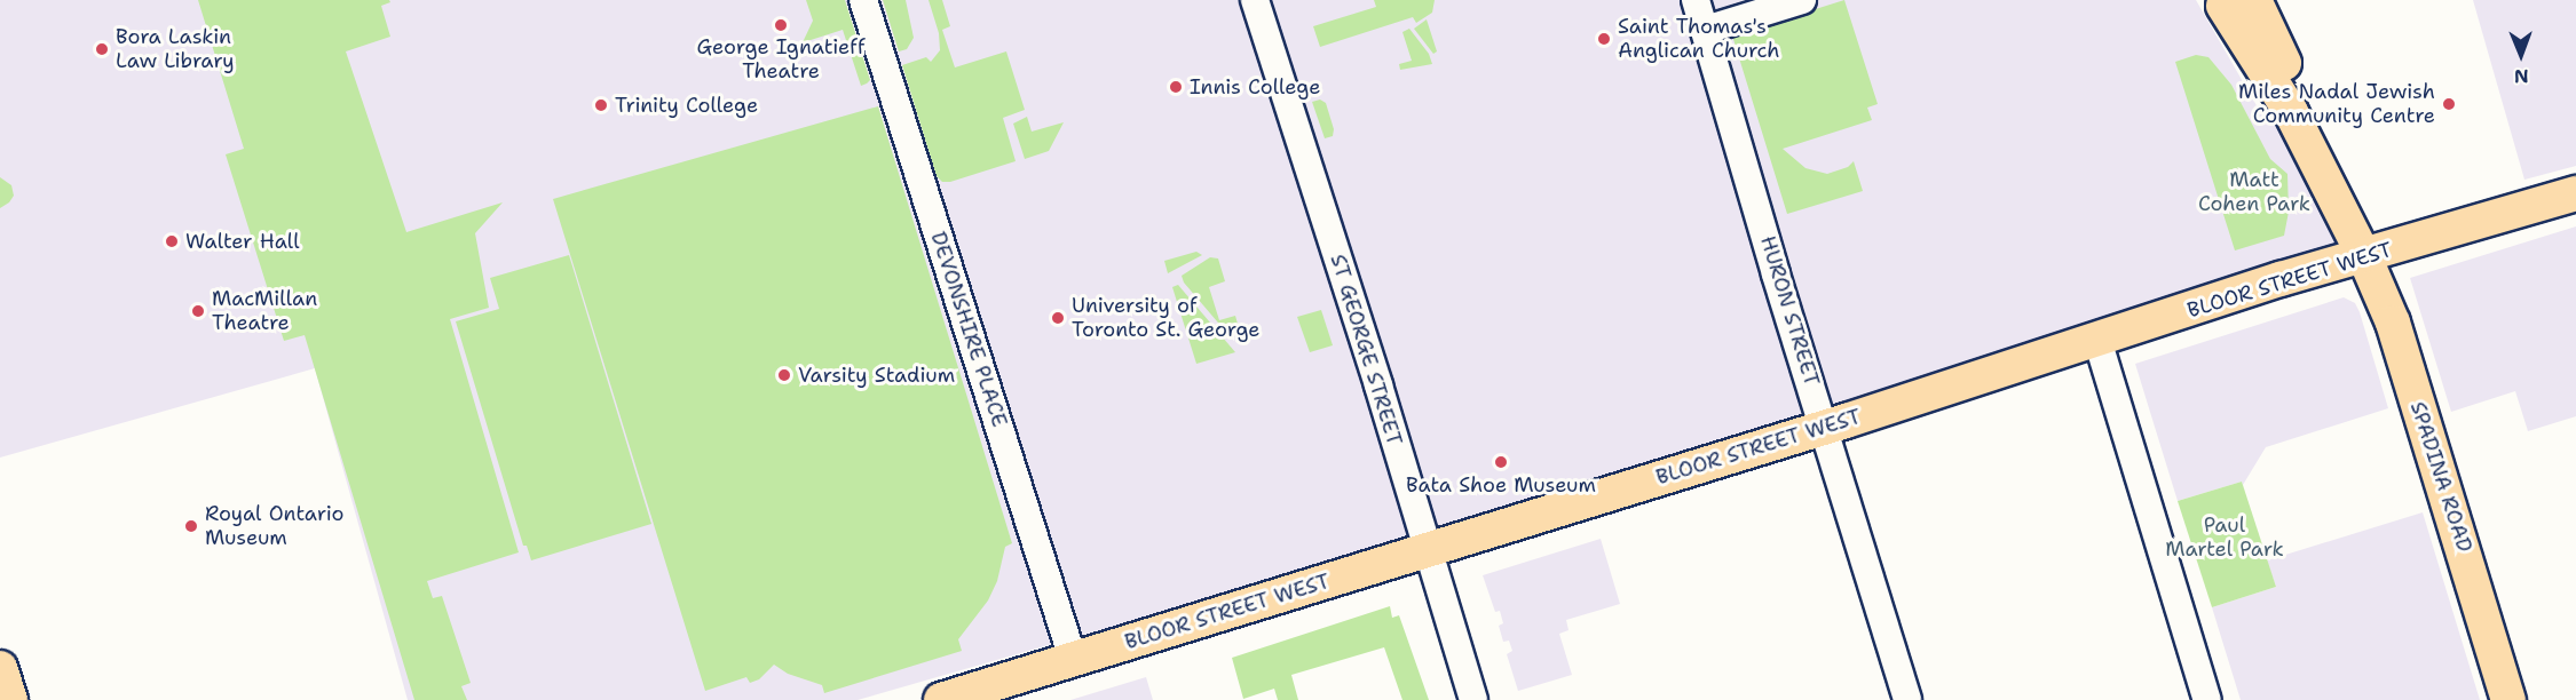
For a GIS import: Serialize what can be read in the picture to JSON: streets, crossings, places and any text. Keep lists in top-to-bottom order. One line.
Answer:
{"streets":{"main road":["BLOOR STREET WEST","SPADINA ROAD"],"street":["HURON STREET","DEVONSHIRE PLACE","ST GEORGE STREET"]},"crossings":[["BLOOR STREET WEST","HURON STREET"],["BLOOR STREET WEST","DEVONSHIRE PLACE"],["BLOOR STREET WEST","ST GEORGE STREET"],["BLOOR STREET WEST","SPADINA ROAD"]],"parks":["Matt Cohen Park","Paul Martel Park"],"places":["George Ignatieff Theatre","Saint Thomas's Anglican Church","Bora Laskin Law Library","Innis College","Miles Nadal Jewish Community Centre","Trinity College","Walter Hall","MacMillan Theatre","University of Toronto St. George","Varsity Stadium","Bata Shoe Museum","Royal Ontario Museum"],"north":"bottom"}
